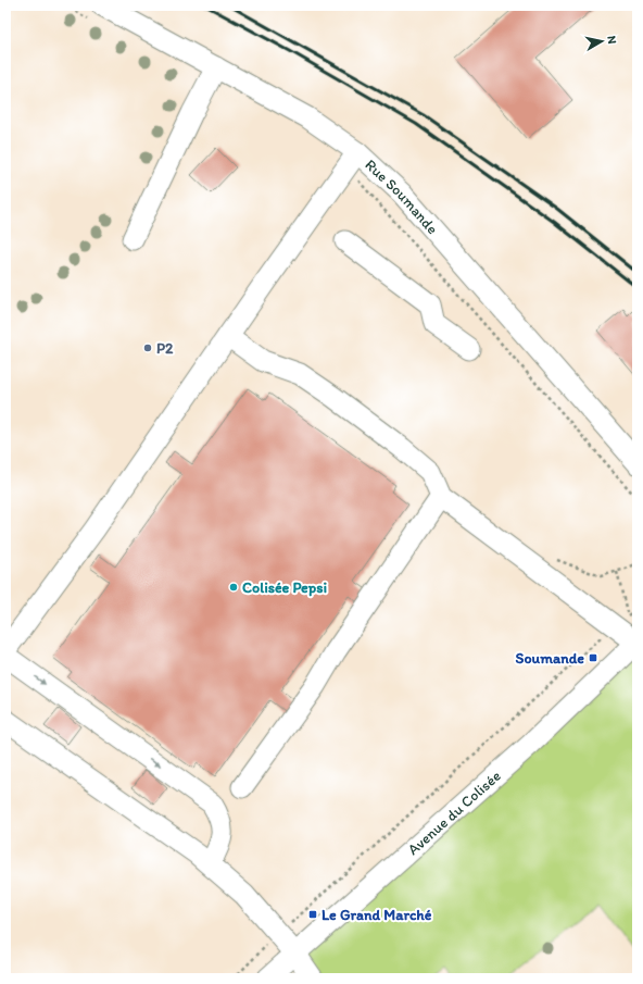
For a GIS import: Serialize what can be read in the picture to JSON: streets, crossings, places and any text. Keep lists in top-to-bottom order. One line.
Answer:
{"streets":{"street":["Rue Soumande","Avenue du Colisée"]},"places":{"other":["P2","Colisée Pepsi"],"transit":["Soumande","Le Grand Marché"]},"north":"right"}
